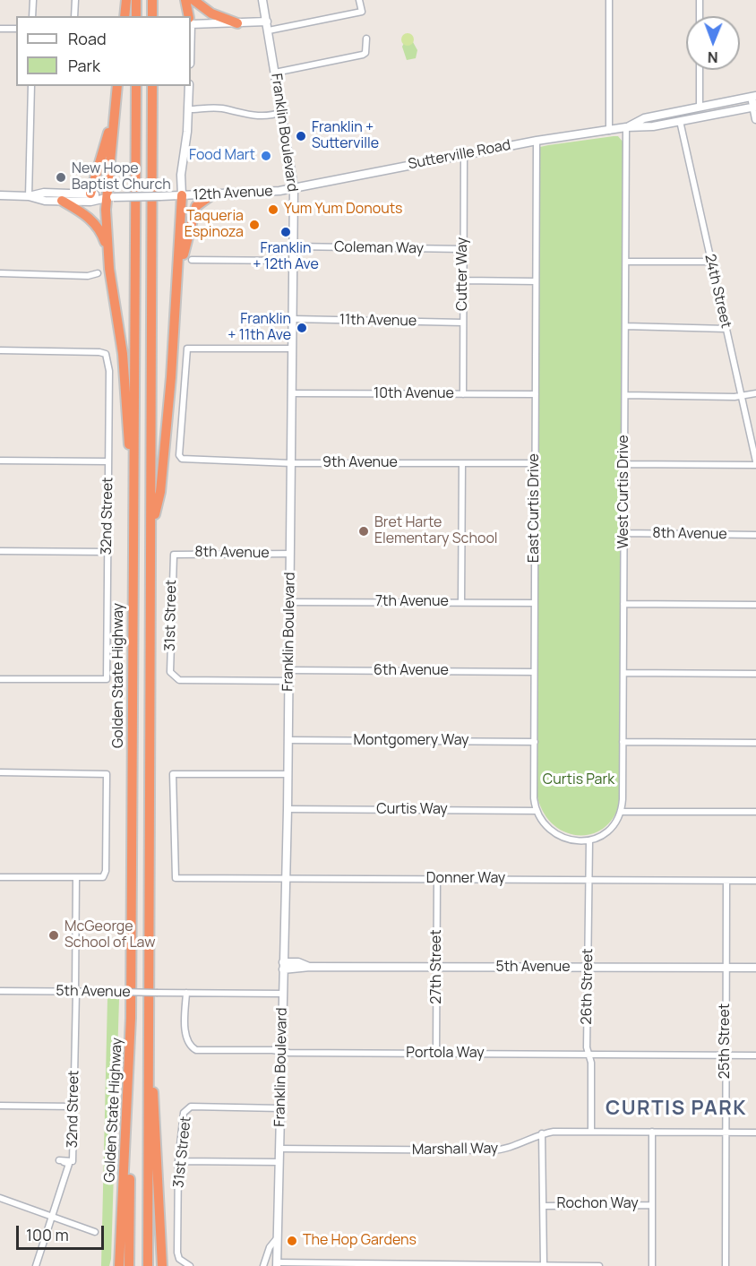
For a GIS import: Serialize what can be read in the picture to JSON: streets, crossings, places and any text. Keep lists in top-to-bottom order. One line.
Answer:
{"streets":{"highway":["Golden State Highway"],"main road":["Franklin Boulevard","Sutterville Road","12th Avenue","5th Avenue"],"street":["Coleman Way","Cutter Way","24th Street","11th Avenue","10th Avenue","9th Avenue","West Curtis Drive","East Curtis Drive","32nd Street","8th Avenue","7th Avenue","31st Street","6th Avenue","Montgomery Way","Curtis Way","Donner Way","27th Street","26th Street","25th Street","Portola Way","Marshall Way","Rochon Way"]},"crossings":[["Franklin Boulevard","Sutterville Road"],["Franklin Boulevard","12th Avenue"],["Franklin Boulevard","Coleman Way"],["Franklin Boulevard","11th Avenue"],["Franklin Boulevard","10th Avenue"],["Franklin Boulevard","9th Avenue"],["Franklin Boulevard","8th Avenue"],["Franklin Boulevard","7th Avenue"],["Franklin Boulevard","31st Street"],["Franklin Boulevard","6th Avenue"],["Franklin Boulevard","Montgomery Way"],["Franklin Boulevard","Curtis Way"],["Franklin Boulevard","Donner Way"],["Franklin Boulevard","5th Avenue"],["Franklin Boulevard","Portola Way"],["Franklin Boulevard","Marshall Way"],["Sutterville Road","12th Avenue"],["Sutterville Road","Cutter Way"],["Sutterville Road","24th Street"],["Sutterville Road","West Curtis Drive"],["Sutterville Road","East Curtis Drive"],["Coleman Way","Cutter Way"],["Cutter Way","11th Avenue"],["Cutter Way","10th Avenue"],["10th Avenue","East Curtis Drive"],["9th Avenue","East Curtis Drive"],["West Curtis Drive","8th Avenue"],["East Curtis Drive","7th Avenue"],["East Curtis Drive","6th Avenue"],["East Curtis Drive","Montgomery Way"],["East Curtis Drive","Curtis Way"],["32nd Street","5th Avenue"],["8th Avenue","31st Street"],["Donner Way","27th Street"],["Donner Way","26th Street"],["Donner Way","25th Street"],["27th Street","5th Avenue"],["27th Street","Portola Way"],["5th Avenue","26th Street"],["5th Avenue","25th Street"],["5th Avenue","Portola Way"],["26th Street","Portola Way"],["26th Street","Marshall Way"],["25th Street","Portola Way"],["25th Street","Marshall Way"]],"districts":["CURTIS PARK"],"parks":["Curtis Park"],"places":["Franklin + Sutterville","Food Mart","New Hope Baptist Church","Yum Yum Donouts","Taqueria Espinoza","Franklin + 12th Ave","Franklin + 11th Ave","Bret Harte Elementary School","McGeorge School of Law","The Hop Gardens"],"legend":["Road","Park"],"scale_bar":"100 m","north":"bottom"}
